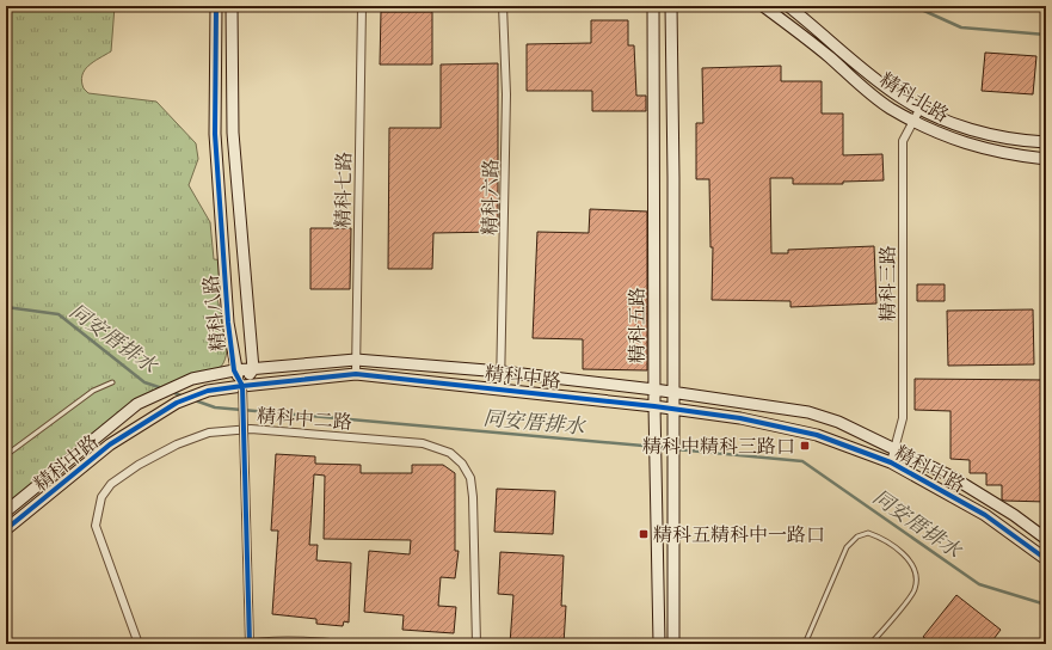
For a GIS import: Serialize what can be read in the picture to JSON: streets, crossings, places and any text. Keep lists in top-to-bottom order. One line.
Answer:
{"streets":{"street":["精科北路","精科七路","精科六路","精科三路","精科八路","精科五路","精科中路","精科中二路"]},"crossings":[["精科北路","精科三路"],["精科七路","精科中路"],["精科六路","精科中路"],["精科三路","精科中路"],["精科八路","精科中路"],["精科五路","精科中路"]],"water":["同安厝排水"],"places":{"transit":["精科中精科三路口","精科五精科中一路口"]}}
